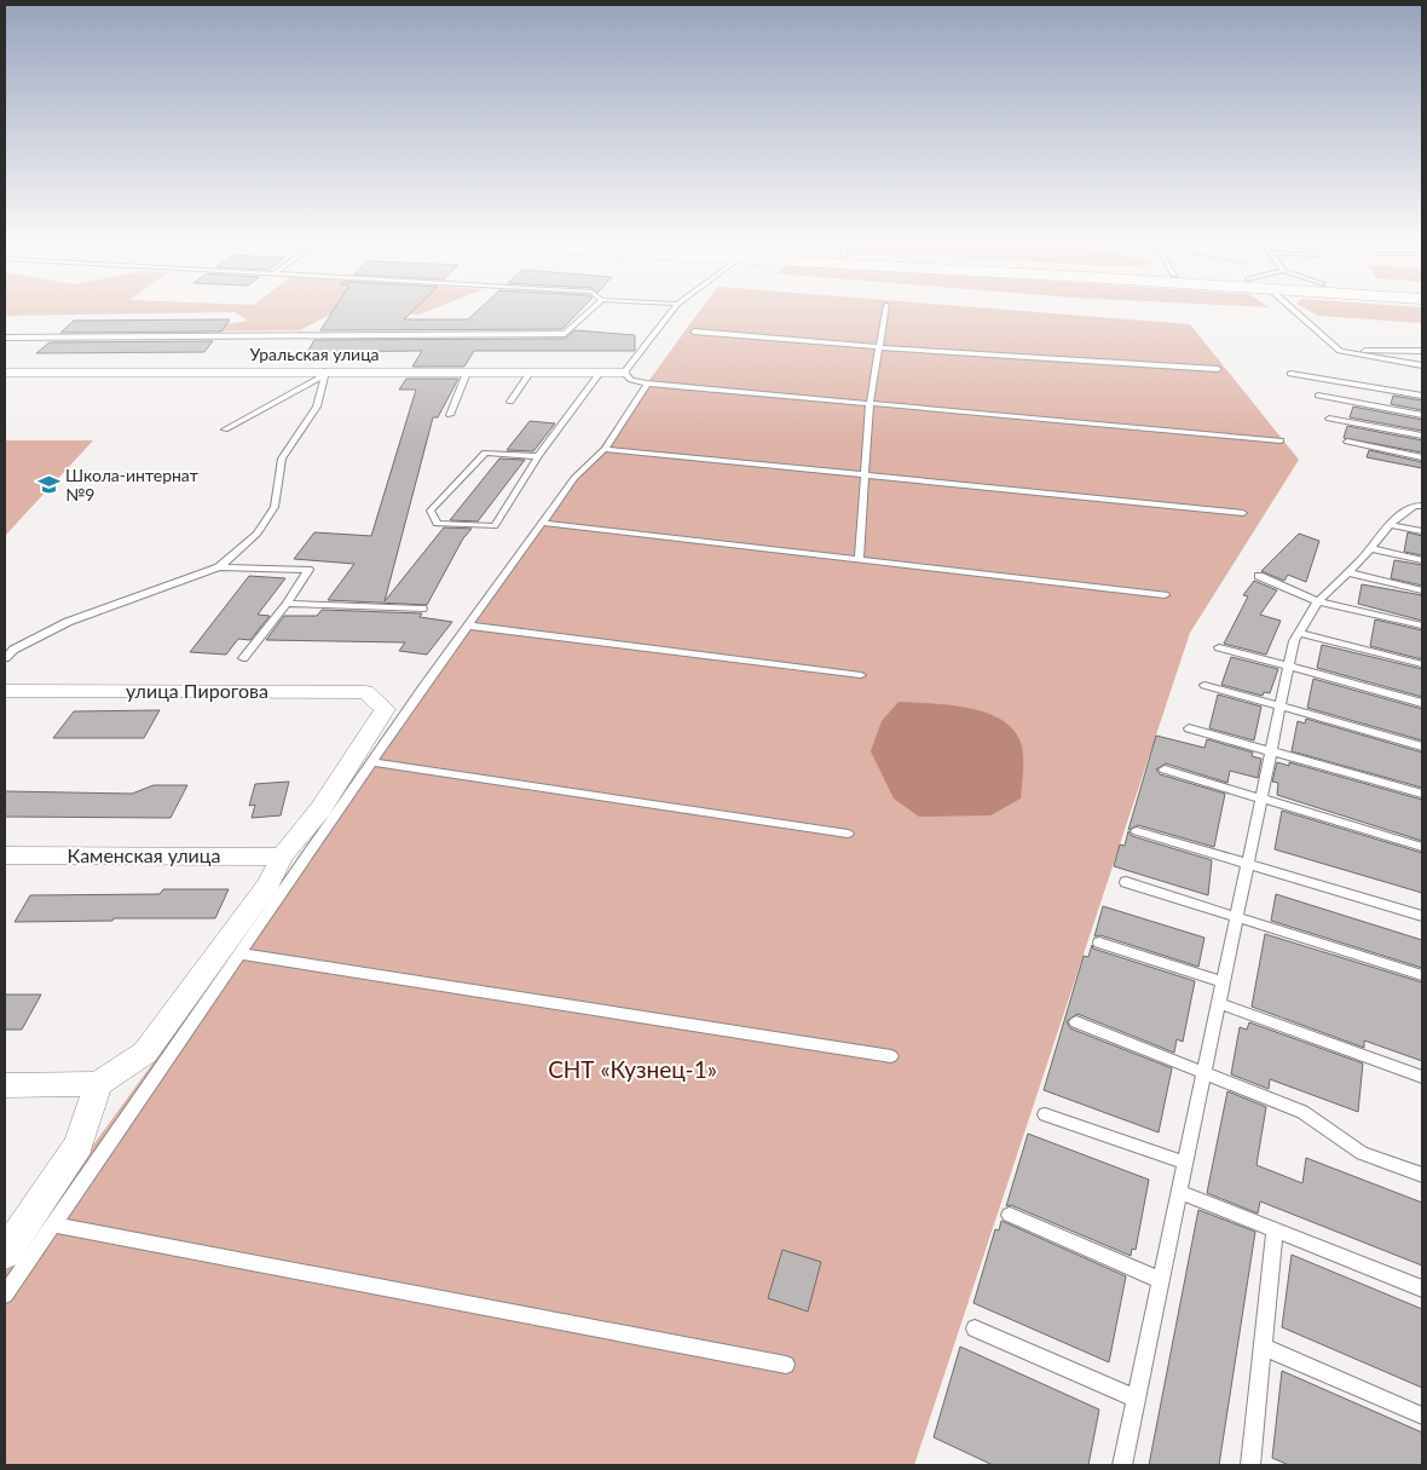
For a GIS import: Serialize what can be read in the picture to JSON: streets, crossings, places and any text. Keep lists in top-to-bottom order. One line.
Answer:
{"streets":{"street":["Уральская улица","улица Пирогова","Каменская улица"]},"crossings":[["улица Пирогова","Каменская улица"]],"parks":["СНТ «Кузнец-1»"],"places":{"school or university":["Школа-интернат №9"]}}
